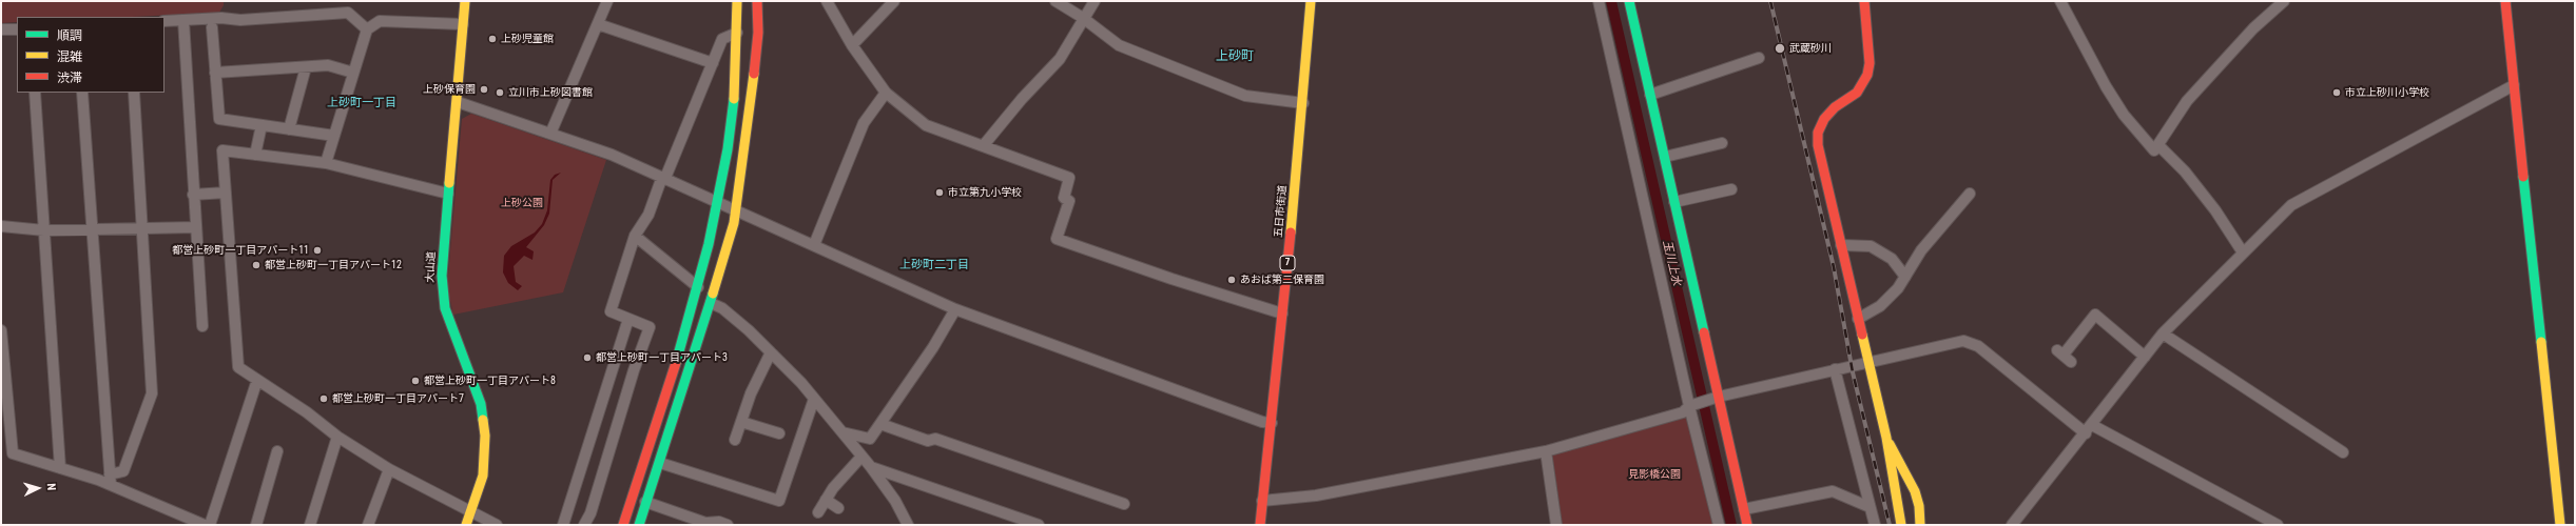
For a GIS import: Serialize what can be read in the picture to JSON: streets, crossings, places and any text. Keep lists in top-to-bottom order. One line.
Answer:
{"streets":{"street":["五日市街道","7","大山道"]},"districts":["上砂町","上砂町一丁目","上砂町二丁目"],"water":["玉川上水"],"parks":["上砂公園","見影橋公園"],"places":["上砂児童館","武蔵砂川","上砂保育園","立川市上砂図書館","市立上砂川小学校","市立第九小学校","都営上砂町一丁目アパート11","都営上砂町一丁目アパート12","あおば第二保育園","都営上砂町一丁目アパート3","都営上砂町一丁目アパート8","都営上砂町一丁目アパート7"],"legend":["順調","混雑","渋滞"],"north":"right"}
